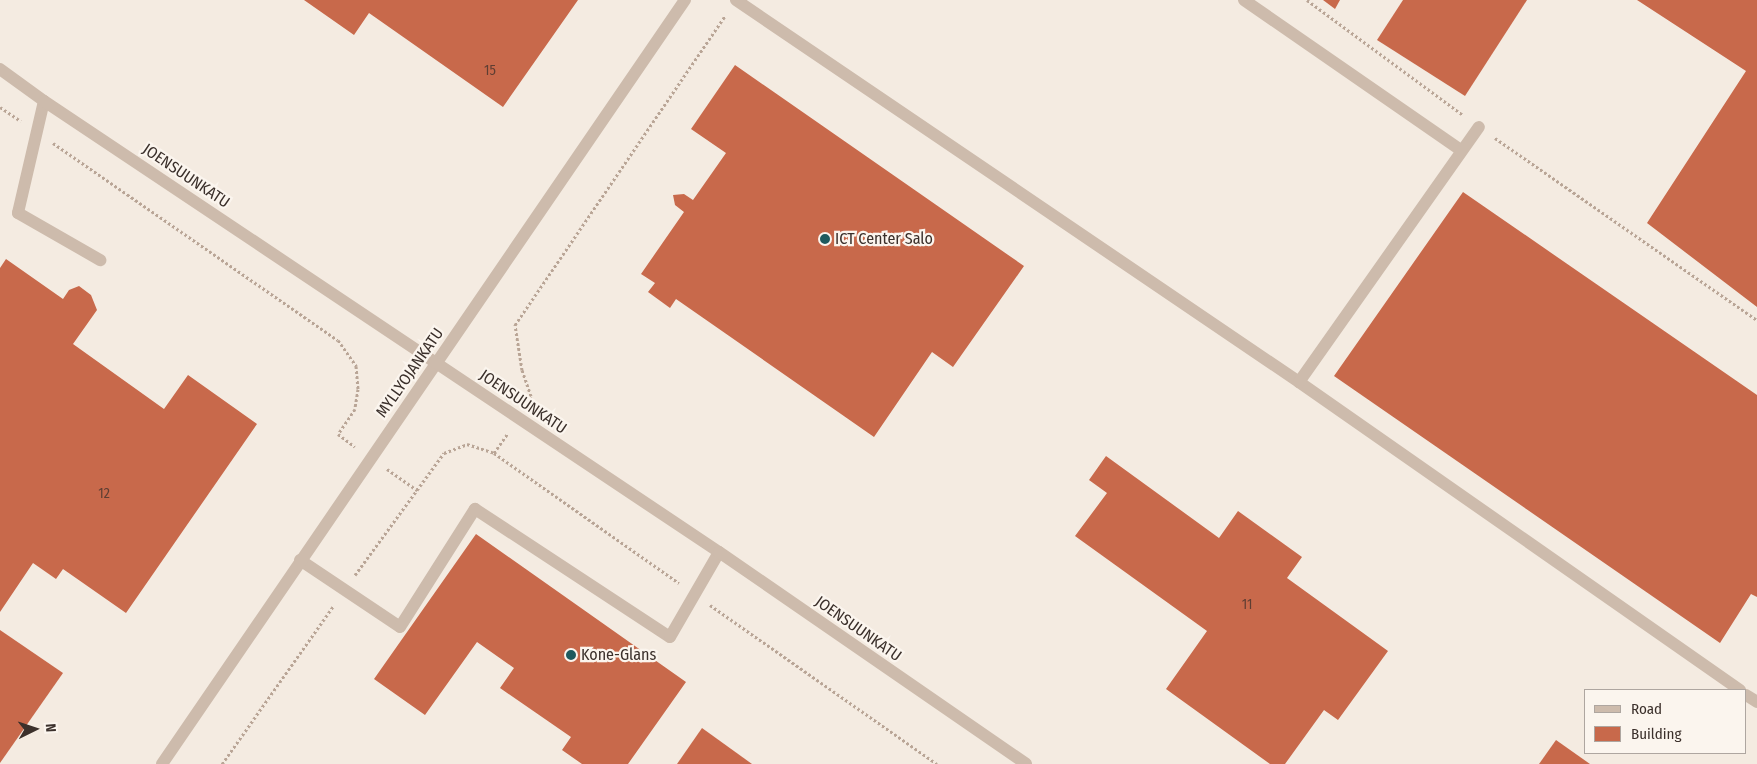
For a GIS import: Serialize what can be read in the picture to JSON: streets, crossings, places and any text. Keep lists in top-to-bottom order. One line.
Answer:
{"streets":{"street":["JOENSUUNKATU","MYLLYOJANKATU"]},"crossings":[["JOENSUUNKATU","MYLLYOJANKATU"]],"places":["ICT Center Salo","Kone-Glans"],"house_numbers":["15","12","11"],"legend":["Road","Building"],"north":"right"}
